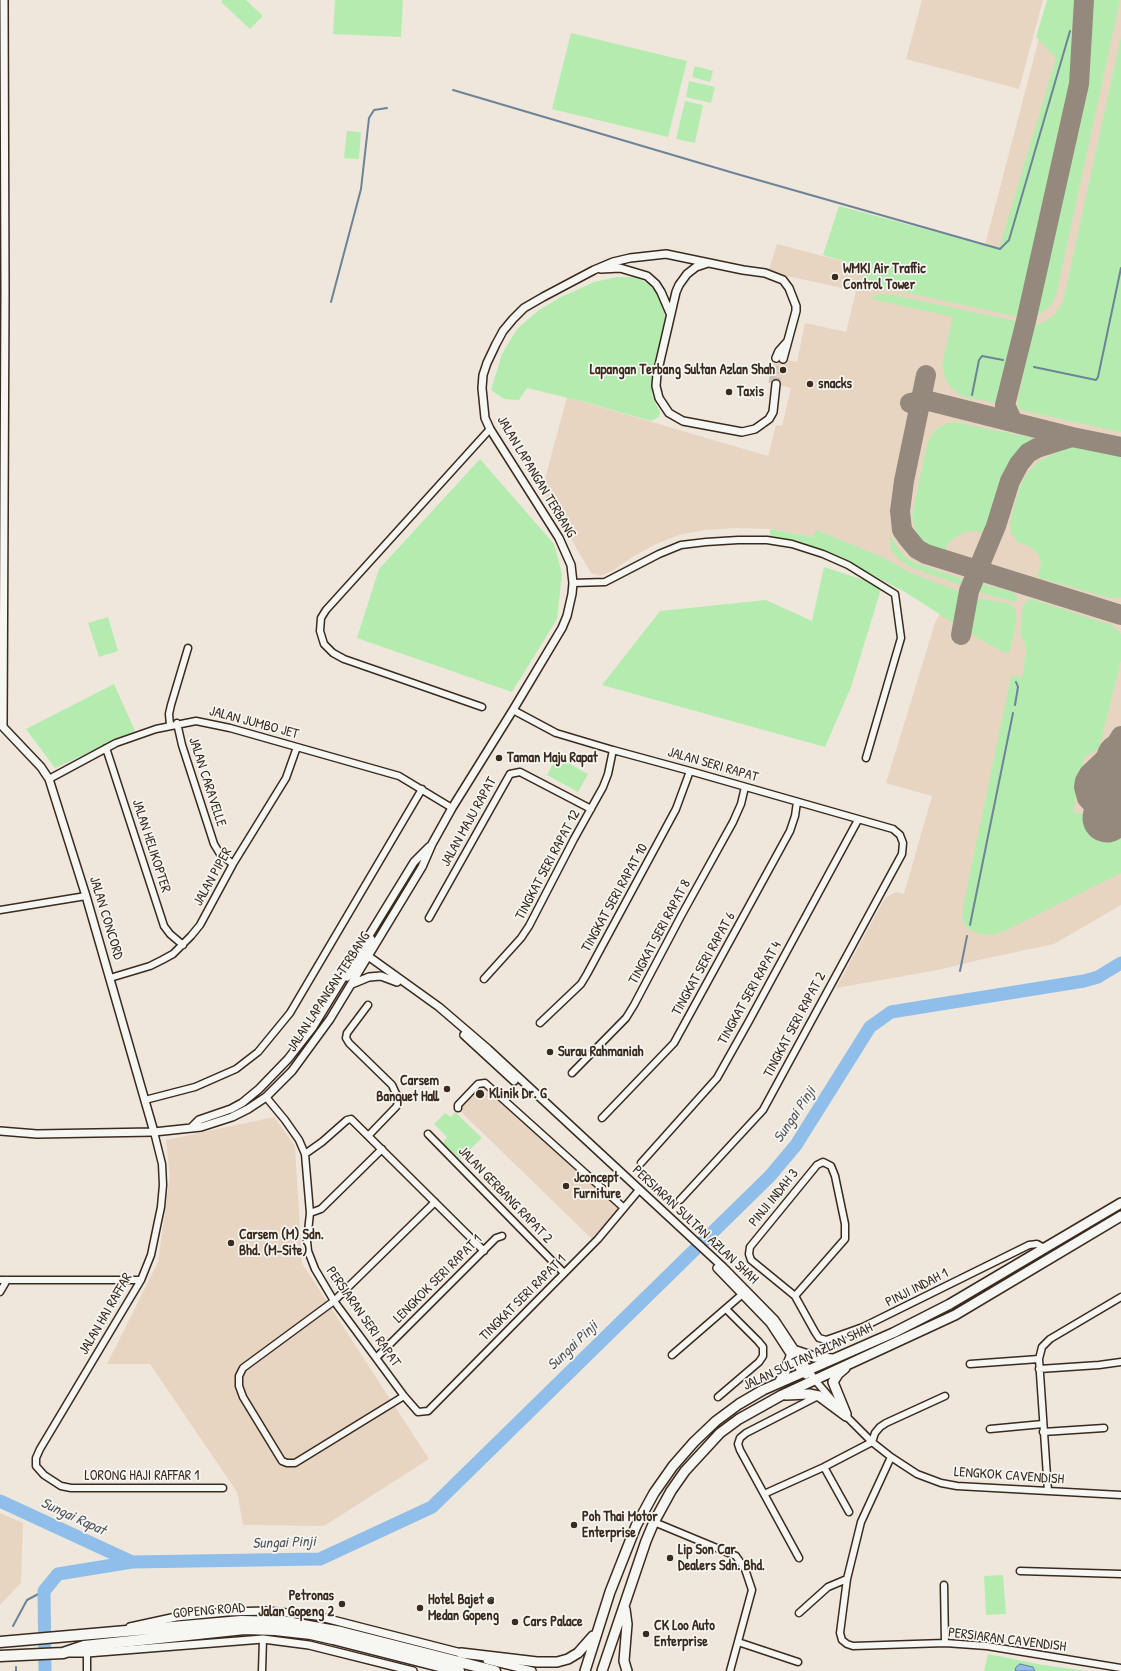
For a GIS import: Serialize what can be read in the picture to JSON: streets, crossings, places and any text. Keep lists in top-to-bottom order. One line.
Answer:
{"streets":{"highway":["GOPENG ROAD"],"main road":["JALAN SULTAN AZLAN SHAH"],"street":["JALAN LAPANGAN TERBANG","JALAN JUMBO JET","JALAN SERI RAPAT","JALAN CARAVELLE","JALAN MAJU RAPAT","JALAN HELIKOPTER","TINGKAT SERI RAPAT 12","JALAN PIPER","TINGKAT SERI RAPAT 10","JALAN CONCORD","TINGKAT SERI RAPAT 8","TINGKAT SERI RAPAT 6","TINGKAT SERI RAPAT 4","TINGKAT SERI RAPAT 2","JALAN GERBANG RAPAT 2","PINJI INDAH 3","PERSIARAN SULTAN AZLAN SHAH","LENGKOK SERI RAPAT 1","PINJI INDAH 1","TINGKAT SERI RAPAT 1","JALAN HAI RAFFAR","PERSIARAN SERI RAPAT","LORONG HAJI RAFFAR 1","LENGKOK CAVENDISH","PERSIARAN CAVENDISH"]},"crossings":[["JALAN LAPANGAN TERBANG","JALAN JUMBO JET"],["JALAN LAPANGAN TERBANG","JALAN SERI RAPAT"],["JALAN LAPANGAN TERBANG","JALAN CONCORD"],["JALAN LAPANGAN TERBANG","PERSIARAN SULTAN AZLAN SHAH"],["JALAN LAPANGAN TERBANG","JALAN HAI RAFFAR"],["JALAN LAPANGAN TERBANG","PERSIARAN SERI RAPAT"],["JALAN JUMBO JET","JALAN CARAVELLE"],["JALAN JUMBO JET","JALAN HELIKOPTER"],["JALAN JUMBO JET","JALAN PIPER"],["JALAN JUMBO JET","JALAN CONCORD"],["JALAN SERI RAPAT","TINGKAT SERI RAPAT 12"],["JALAN SERI RAPAT","TINGKAT SERI RAPAT 10"],["JALAN SERI RAPAT","TINGKAT SERI RAPAT 8"],["JALAN SERI RAPAT","TINGKAT SERI RAPAT 6"],["JALAN SERI RAPAT","TINGKAT SERI RAPAT 4"],["JALAN SERI RAPAT","TINGKAT SERI RAPAT 2"],["JALAN CARAVELLE","JALAN PIPER"],["JALAN MAJU RAPAT","TINGKAT SERI RAPAT 12"],["JALAN HELIKOPTER","JALAN PIPER"],["JALAN PIPER","JALAN CONCORD"],["JALAN CONCORD","JALAN HAI RAFFAR"],["JALAN GERBANG RAPAT 2","TINGKAT SERI RAPAT 1"],["PINJI INDAH 3","PINJI INDAH 1"],["PERSIARAN SULTAN AZLAN SHAH","TINGKAT SERI RAPAT 1"],["PERSIARAN SULTAN AZLAN SHAH","JALAN SULTAN AZLAN SHAH"],["PERSIARAN SULTAN AZLAN SHAH","LENGKOK CAVENDISH"],["LENGKOK SERI RAPAT 1","PERSIARAN SERI RAPAT"],["PINJI INDAH 1","JALAN SULTAN AZLAN SHAH"],["TINGKAT SERI RAPAT 1","PERSIARAN SERI RAPAT"],["JALAN HAI RAFFAR","LORONG HAJI RAFFAR 1"],["JALAN SULTAN AZLAN SHAH","LENGKOK CAVENDISH"],["LENGKOK CAVENDISH","PERSIARAN CAVENDISH"]],"water":["Sungai Pinji","Sungai Rapat"],"places":["WMKI Air Traffic Control Tower","Lapangan Terbang Sultan Azlan Shah","snacks","Taxis","Taman Maju Rapat","Surau Rahmaniah","Carsem Banquet Hall","Klinik Dr. G","Jconcept Furniture","Carsem (M) Sdn. Bhd. (M-Site)","Poh Thai Motor Enterprise","Lip Son Car Dealers Sdn. Bhd.","Petronas Jalan Gopeng 2","Hotel Bajet @ Medan Gopeng","Cars Palace","CK Loo Auto Enterprise"]}
